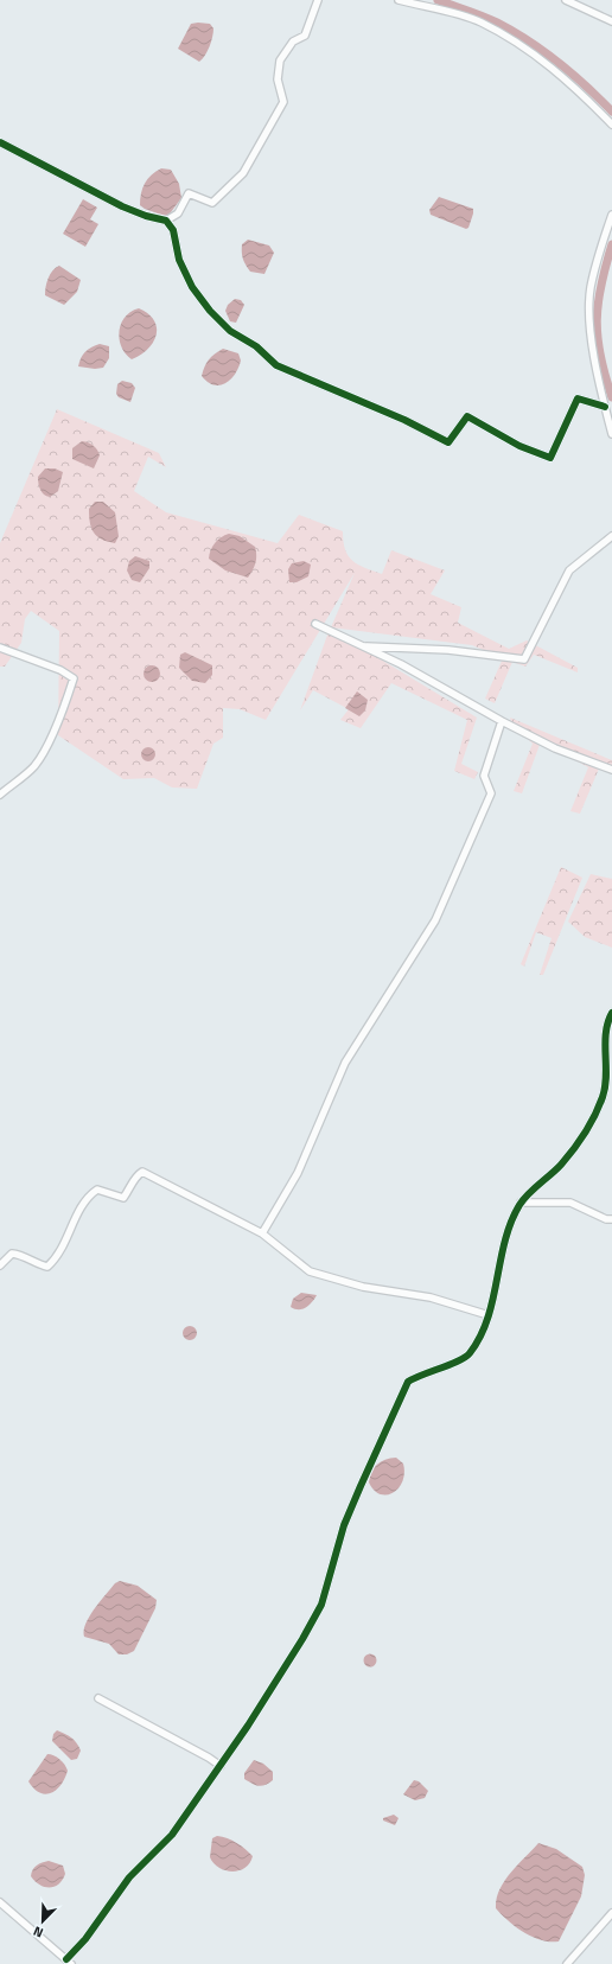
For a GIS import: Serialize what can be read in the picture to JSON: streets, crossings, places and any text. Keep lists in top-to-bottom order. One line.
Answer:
{"north":"bottom left"}
